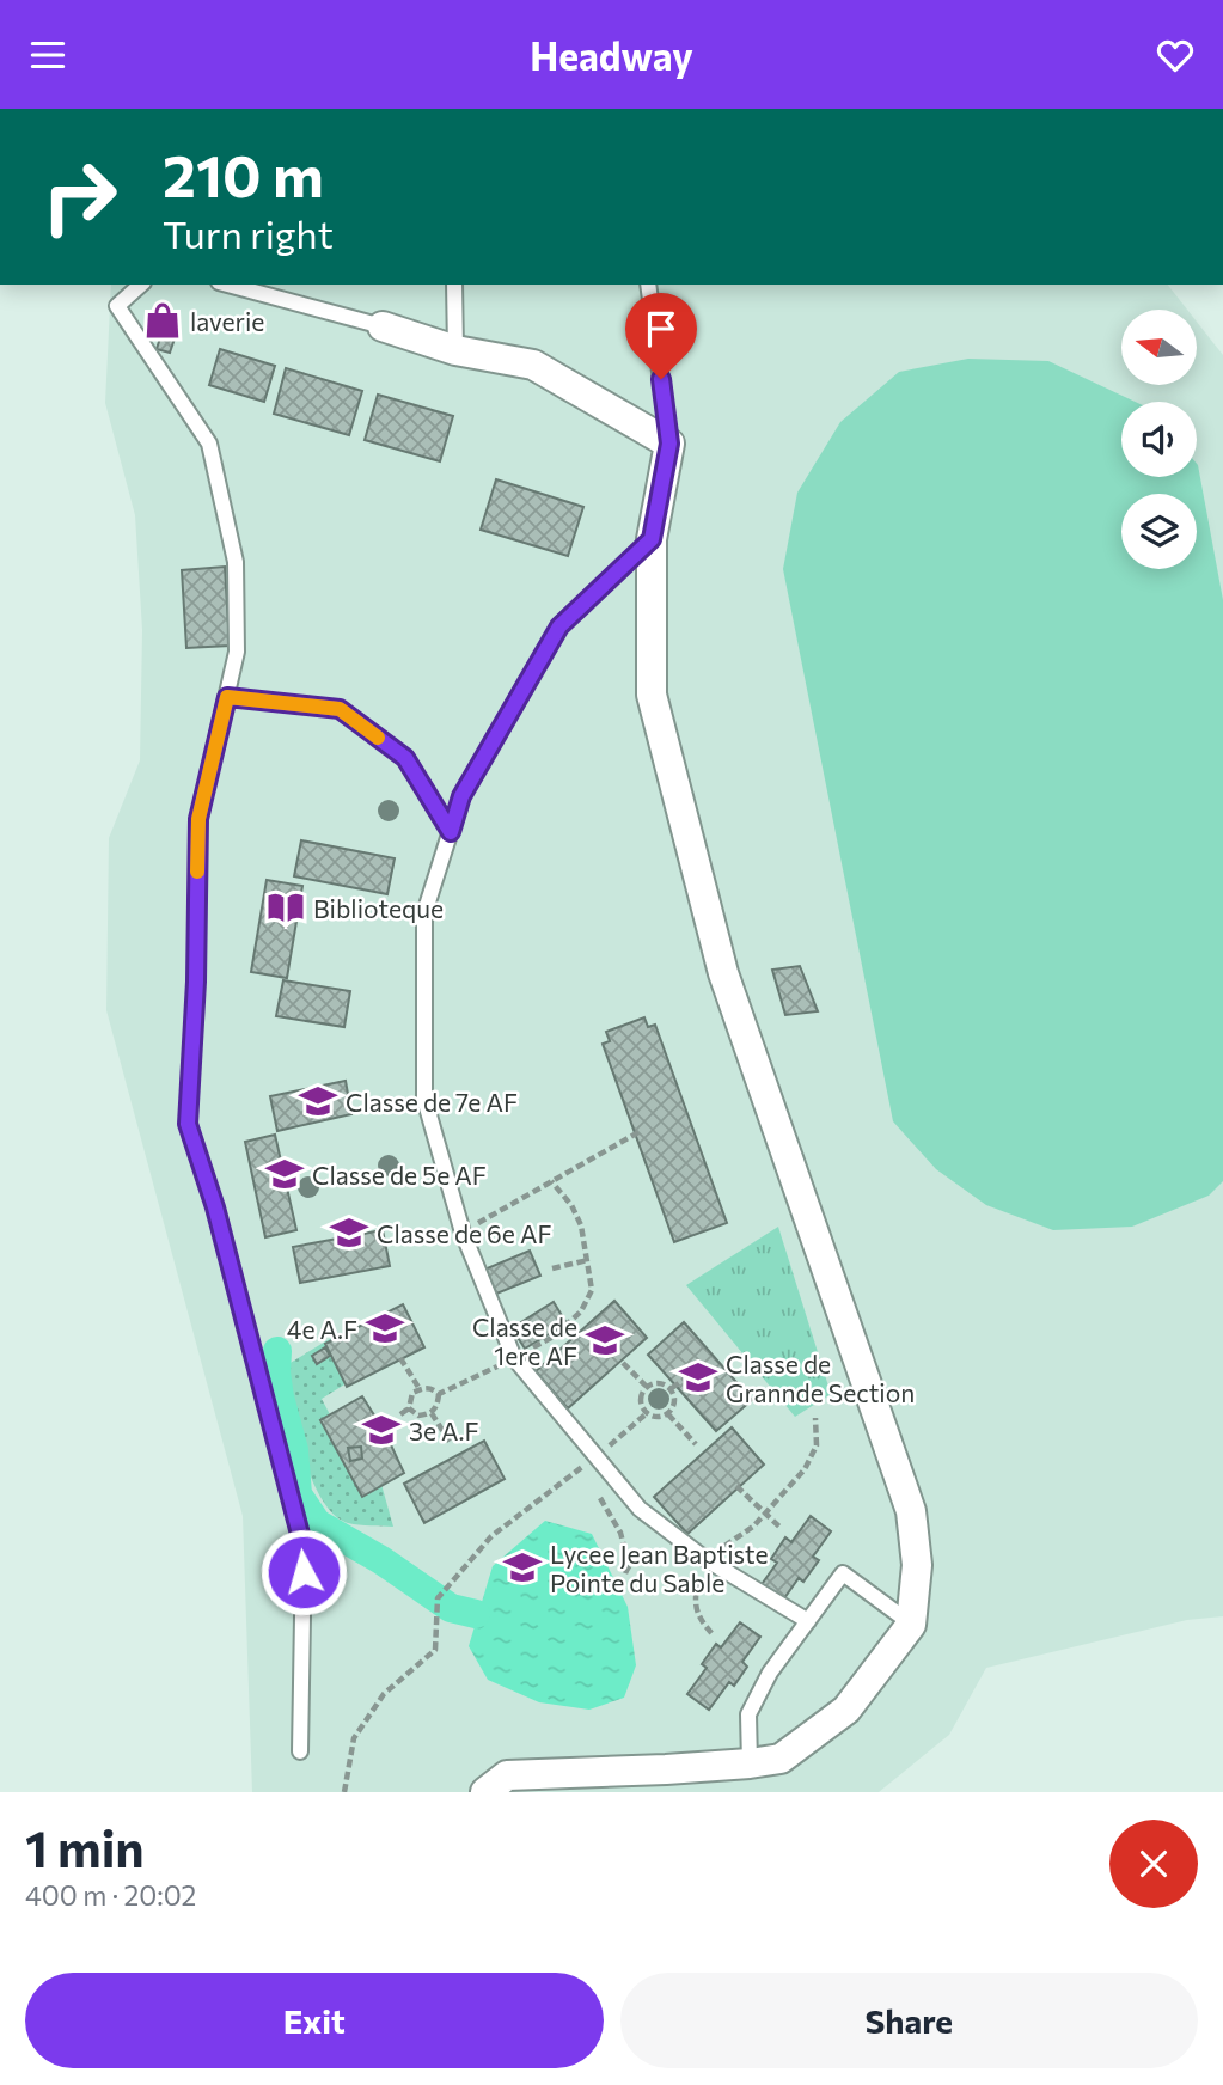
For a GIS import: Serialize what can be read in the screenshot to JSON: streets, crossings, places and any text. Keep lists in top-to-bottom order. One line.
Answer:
{"places":{"shop":["laverie"],"library":["Biblioteque"],"school or university":["Classe de 7e AF","Classe de 5e AF","Classe de 6e AF","4e A.F","Classe de 1ere AF","Classe de Grannde Section","3e A.F","Lycee Jean Baptiste Pointe du Sable"]},"north":"left","page":{"header":"Headway","turn":["210 m","Turn right"],"heading":["1 min","400 m · 20:02"],"buttons":["Exit","Share"]}}
